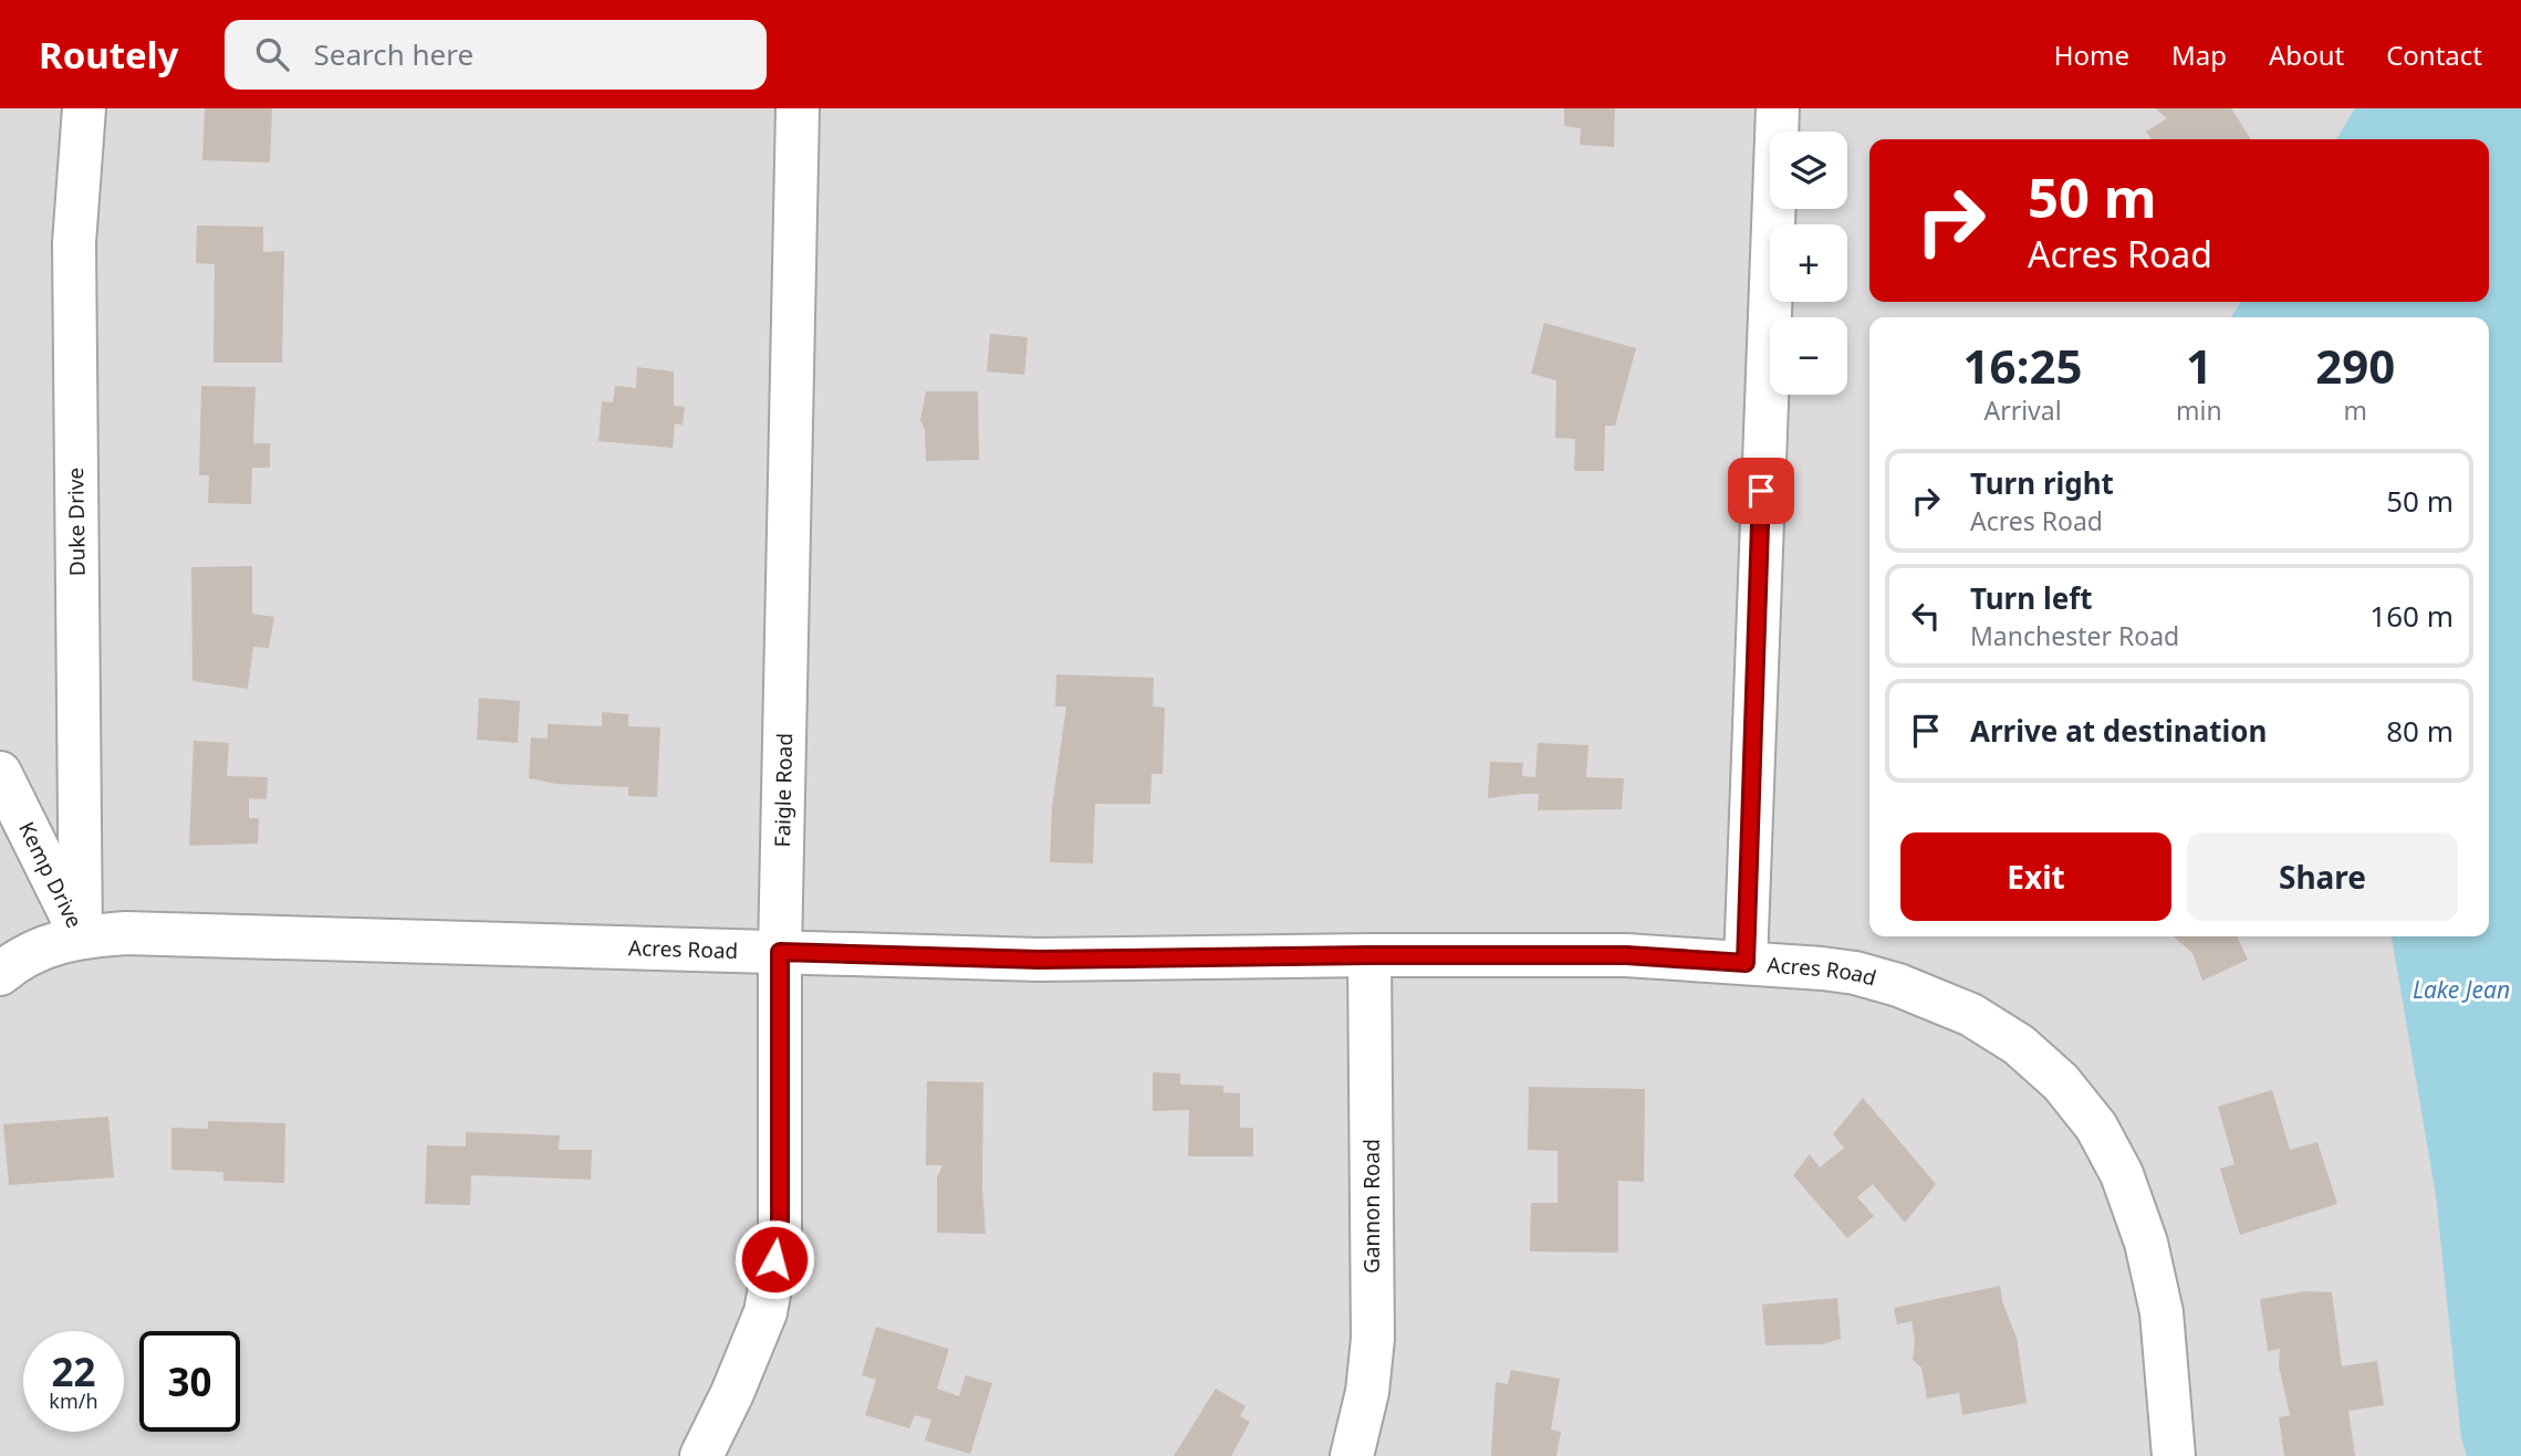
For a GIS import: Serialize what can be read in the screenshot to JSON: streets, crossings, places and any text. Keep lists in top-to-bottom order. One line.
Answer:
{"streets":{"street":["Duke Drive","Faigle Road","Kemp Drive","Acres Road","Gannon Road"]},"crossings":[["Duke Drive","Kemp Drive"],["Duke Drive","Acres Road"],["Faigle Road","Acres Road"],["Kemp Drive","Acres Road"],["Acres Road","Gannon Road"]],"water":["Lake Jean"],"page":{"header":"Routely","search":"Search here","nav":["Home","Map","About","Contact"],"map_buttons":["+","−"],"turn":["50 m","Acres Road"],"eta":["16:25","Arrival","1","min","290","m"],"list":[{"name":"Turn right","note":"Acres Road","value":"50 m"},{"name":"Turn left","note":"Manchester Road","value":"160 m"},{"name":"Arrive at destination","value":"80 m"}],"buttons":["Exit","Share"],"speed":"22 km/h","limit":"30"}}
